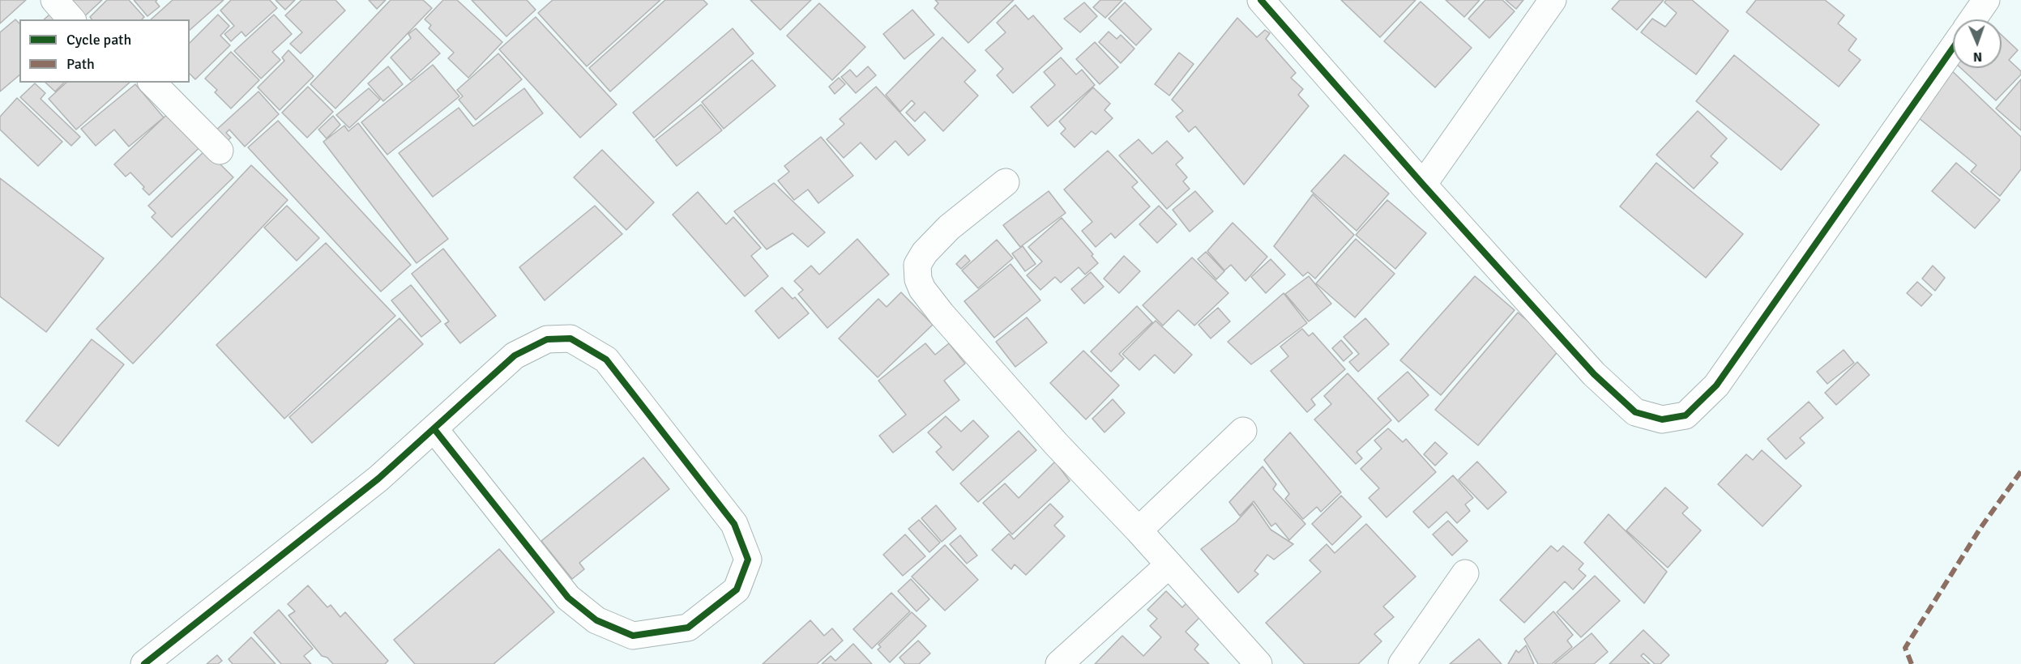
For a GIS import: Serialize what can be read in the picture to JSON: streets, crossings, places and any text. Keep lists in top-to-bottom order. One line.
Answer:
{"legend":["Cycle path","Path"],"north":"bottom"}
